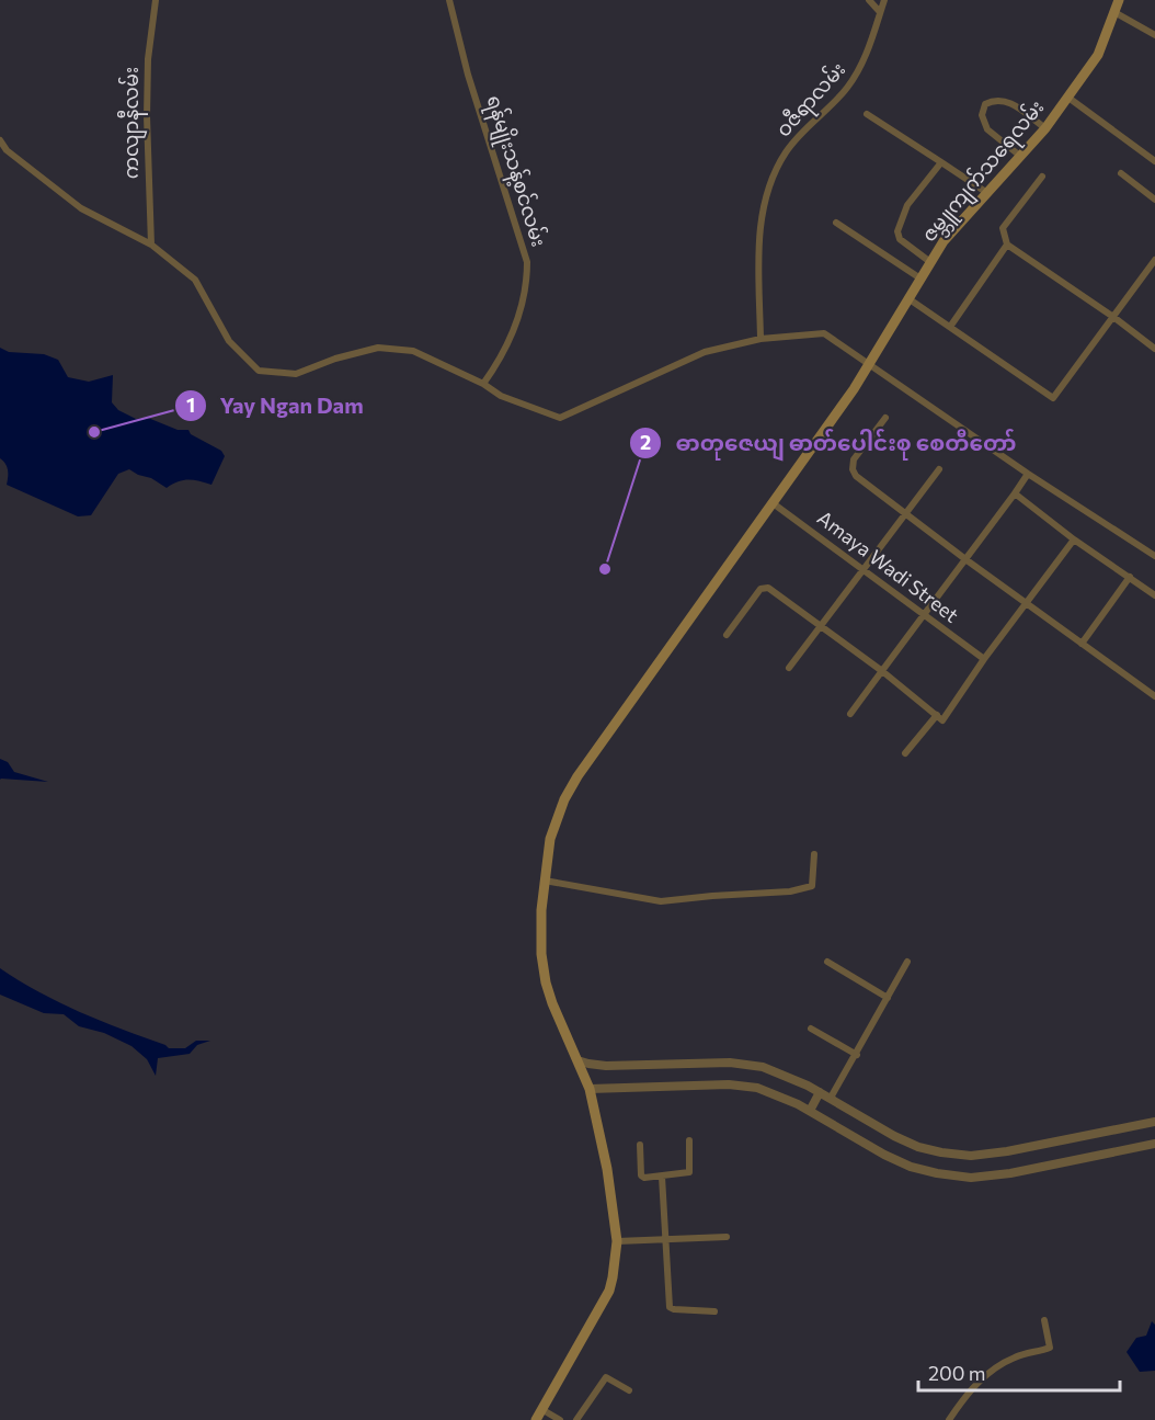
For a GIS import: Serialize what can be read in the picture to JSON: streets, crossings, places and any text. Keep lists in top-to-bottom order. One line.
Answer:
{"streets":{"main road":["ဇမ္ဘူကျက်သရေလမ်း"],"street":["ဝဇီရာလမ်း","ကလျာနီလမ်း","ရန်မျိုးသန့်စင်လမ်း","Amaya Wadi Street"]},"crossings":[["ဇမ္ဘူကျက်သရေလမ်း","Amaya Wadi Street"]],"places":["Yay Ngan Dam","ဓာတုဇေယျ ဓာတ်ပေါင်းစု စေတီတော်"],"scale_bar":"200 m"}
